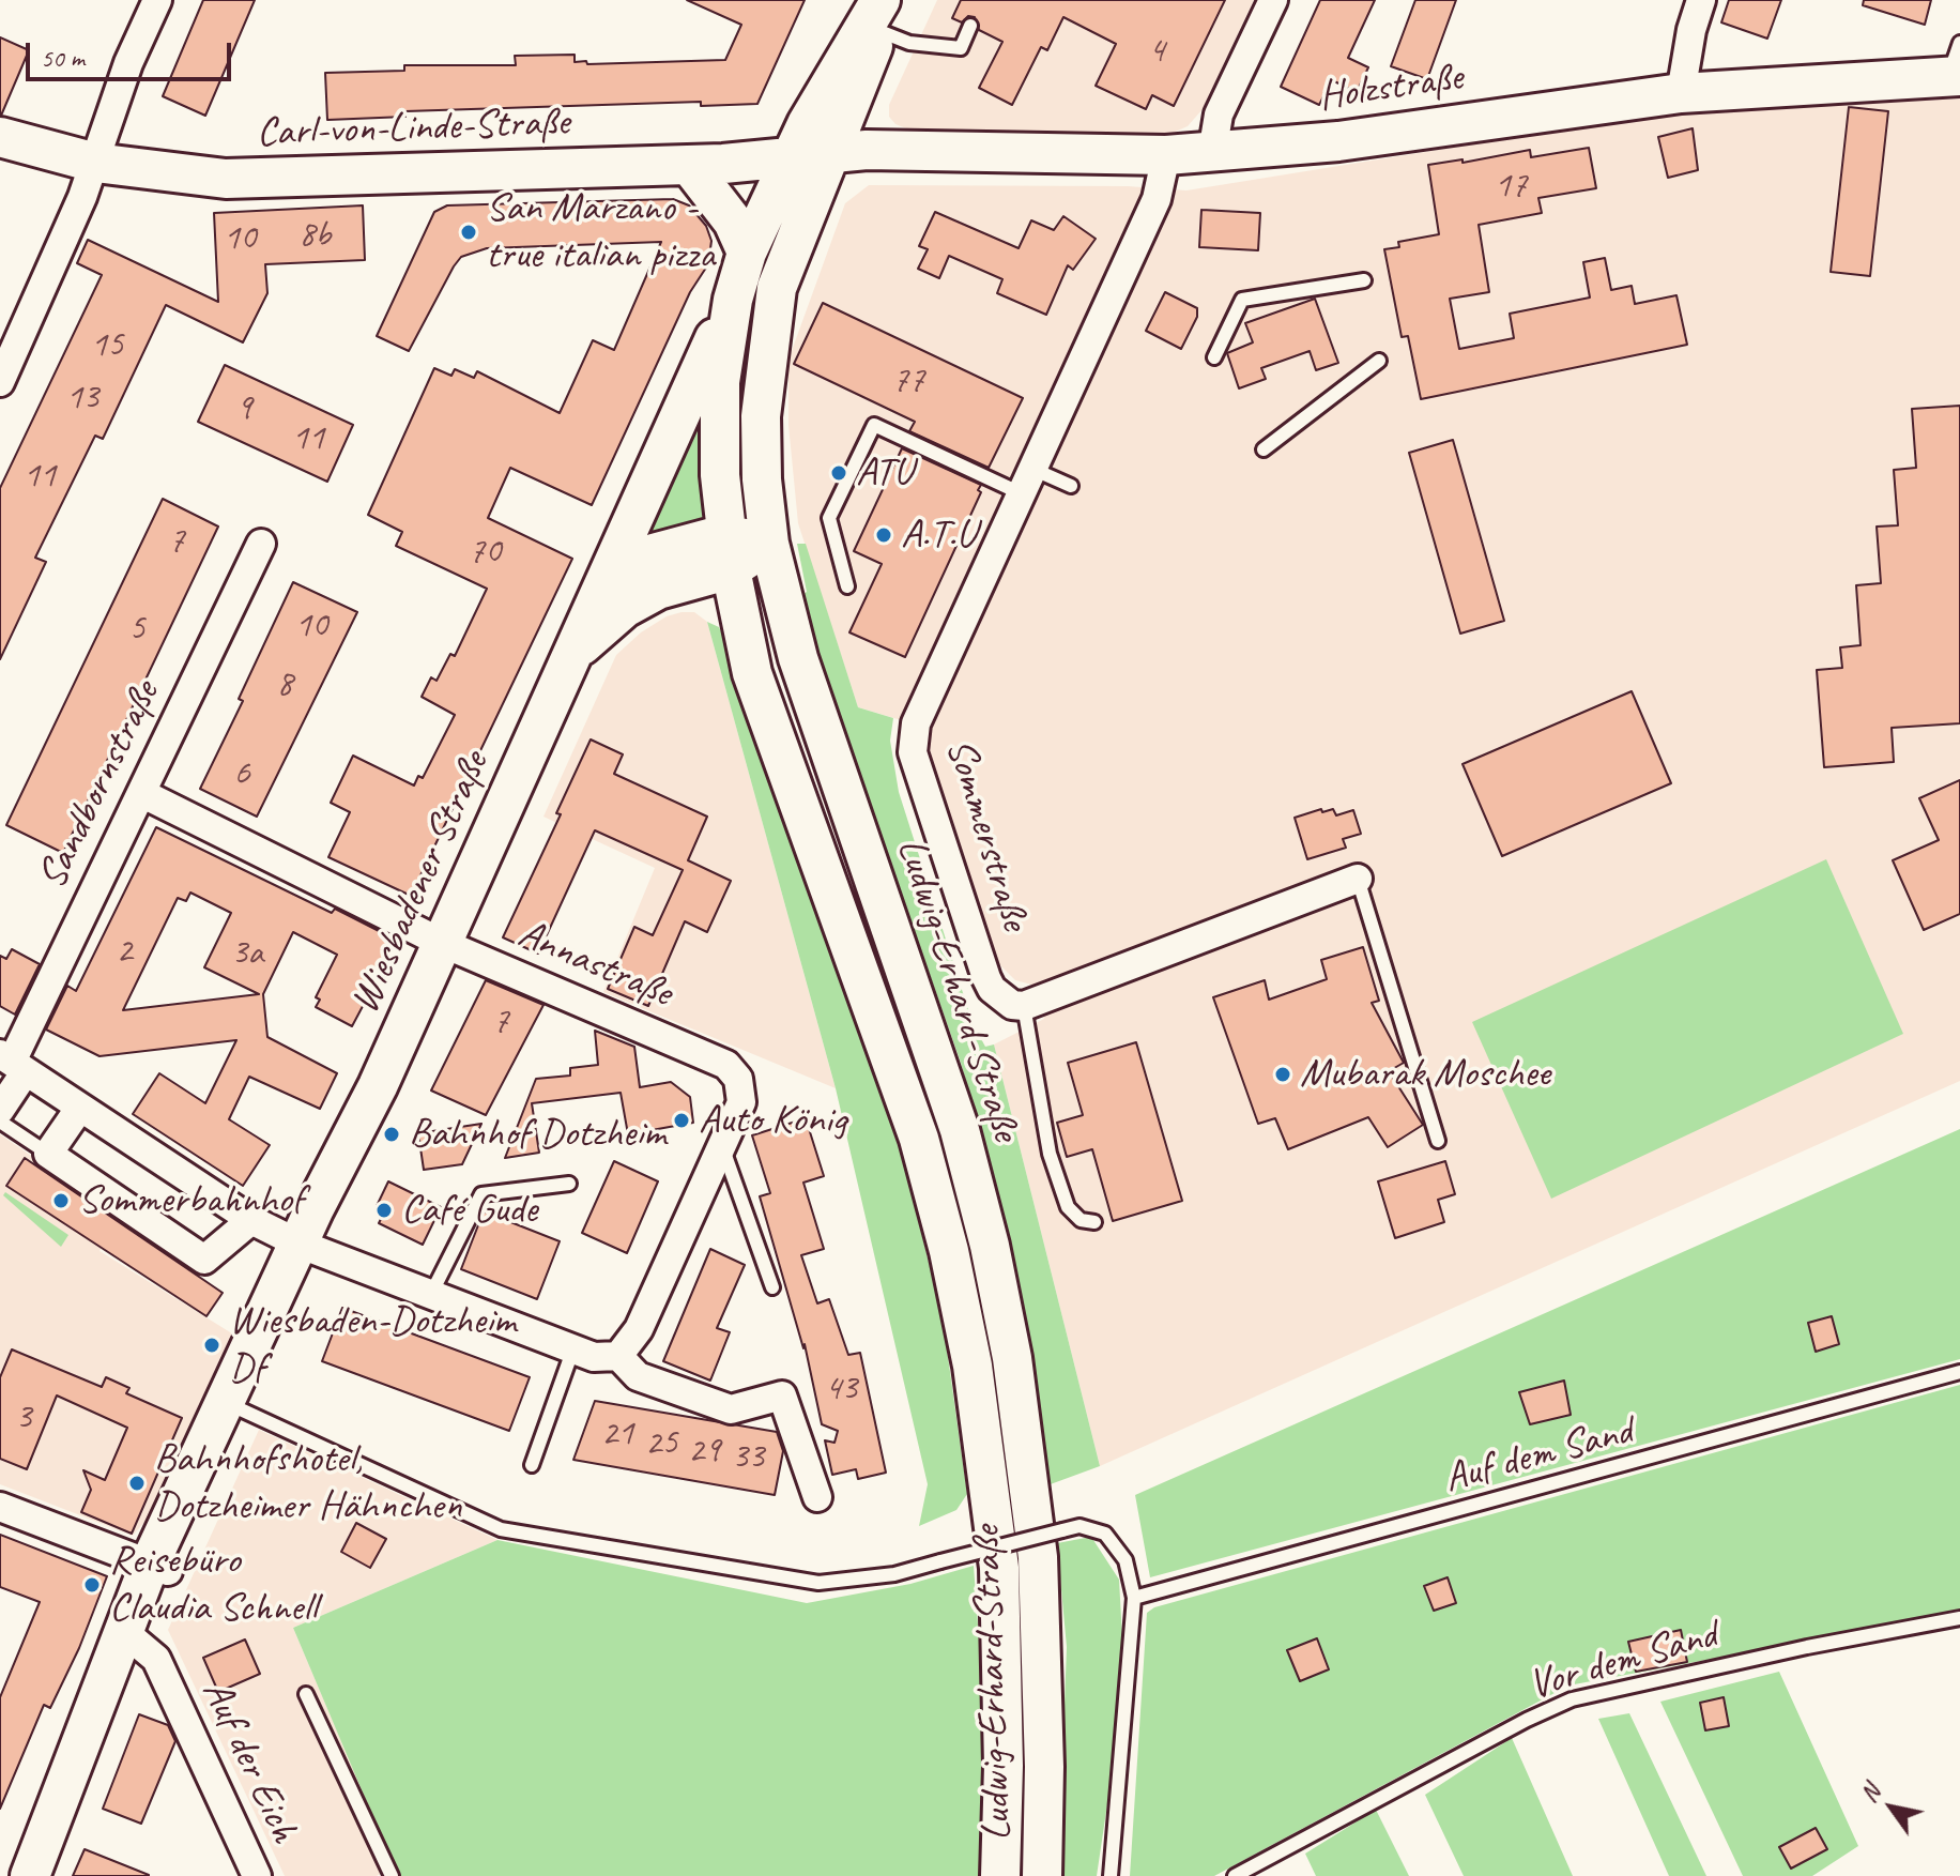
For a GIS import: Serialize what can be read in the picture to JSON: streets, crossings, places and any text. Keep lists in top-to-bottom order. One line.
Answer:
{"streets":{"street":["Holzstraße","Carl-von-Linde-Straße","Sandbornstraße","Sommerstraße","Wiesbadener Straße","Annastraße","Ludwig-Erhard-Straße","Auf der Eich"],"lane":["Auf dem Sand","Vor dem Sand"]},"crossings":[["Holzstraße","Carl-von-Linde-Straße"],["Holzstraße","Sommerstraße"],["Holzstraße","Ludwig-Erhard-Straße"],["Carl-von-Linde-Straße","Ludwig-Erhard-Straße"],["Sandbornstraße","Annastraße"],["Wiesbadener Straße","Annastraße"],["Wiesbadener Straße","Ludwig-Erhard-Straße"],["Wiesbadener Straße","Auf der Eich"]],"places":["San Marzano - true italian pizza","ATU","A.T.U","Mubarak Moschee","Auto König","Bahnhof Dotzheim","Sommerbahnhof","Café Gude","Wiesbaden-Dotzheim Df","Bahnhofshotel, Dotzheimer Hähnchen","Reisebüro Claudia Schnell"],"house_numbers":["4","17","8b","10","15","77","13","9","11","11","7","70","10","5","8","6","2","3a","7","43","3","21","25","29","33"],"scale_bar":"50 m","north":"top left"}
